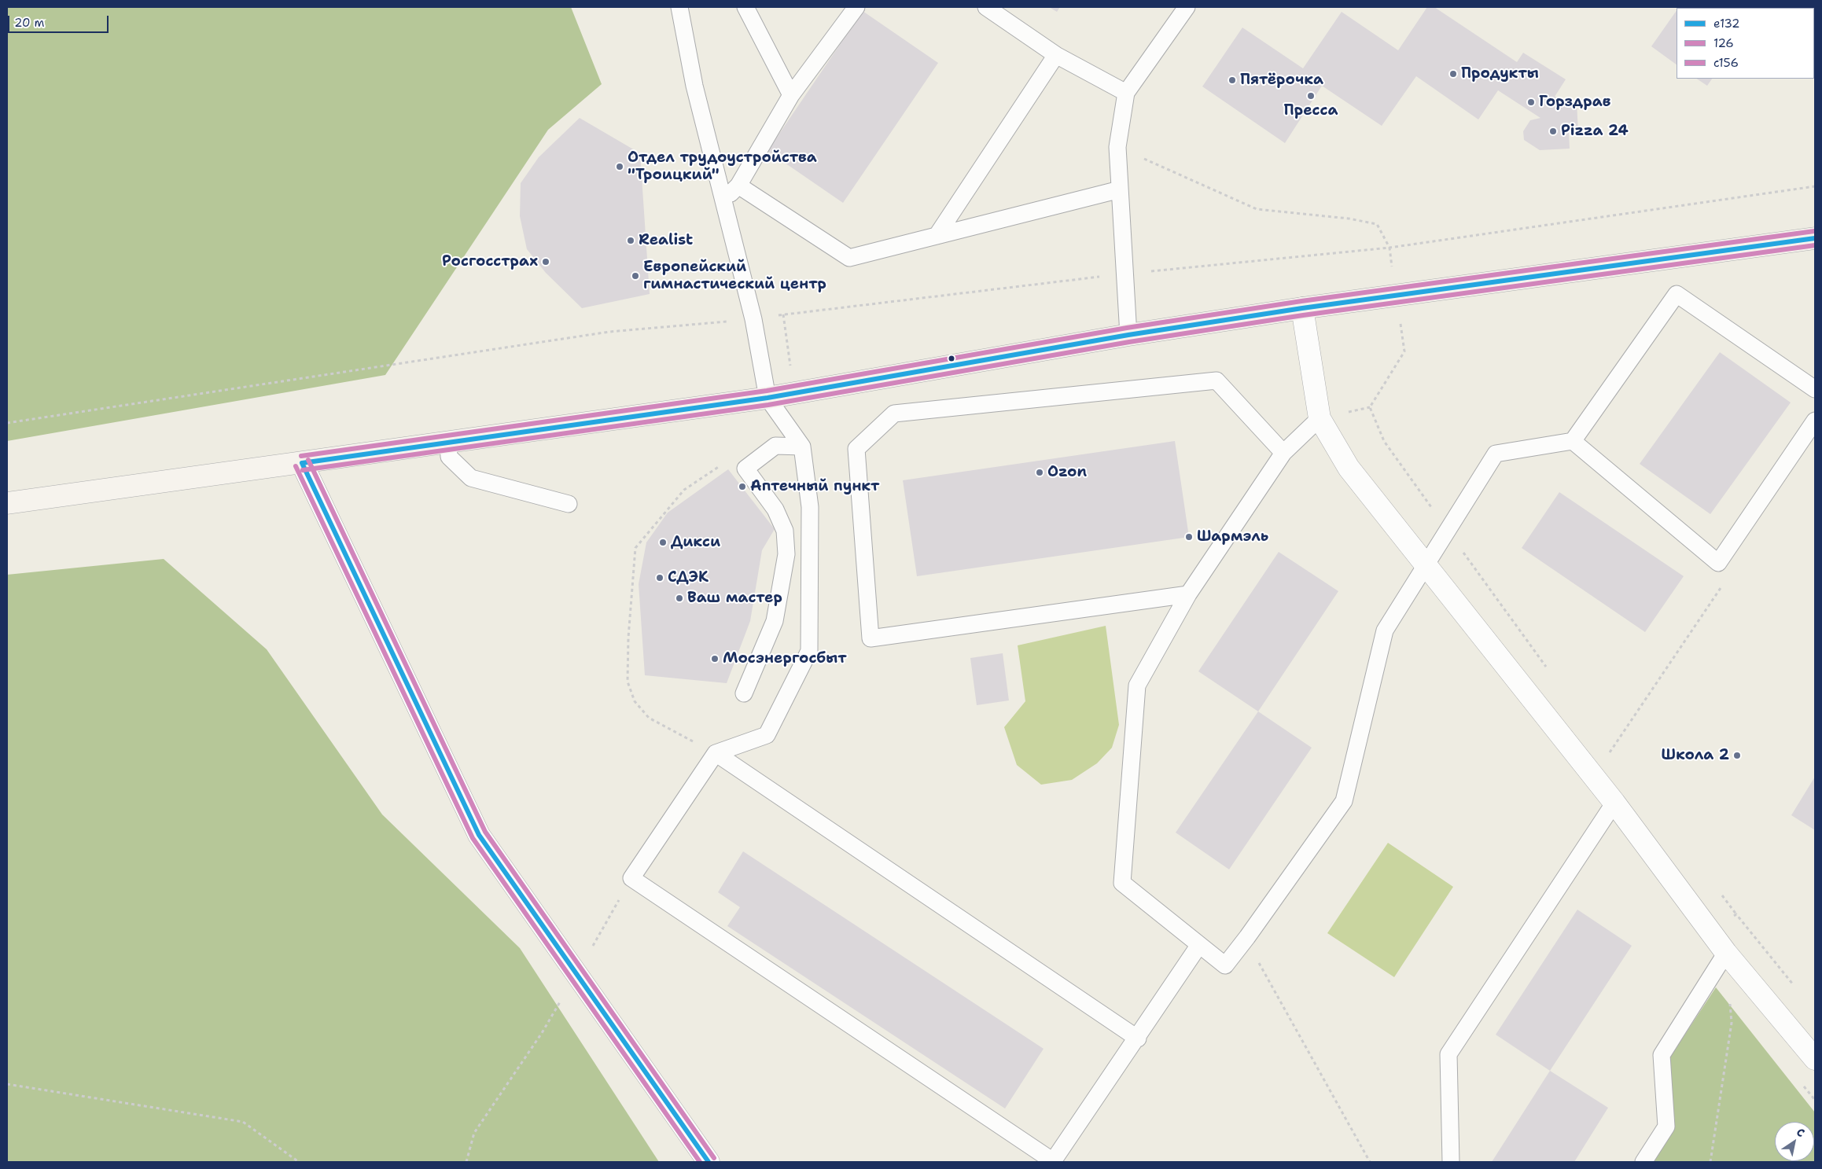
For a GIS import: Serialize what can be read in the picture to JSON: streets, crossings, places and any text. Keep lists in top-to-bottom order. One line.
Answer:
{"places":["Продукты","Пятёрочка","Пресса","Горздрав","Pizza 24","Отдел трудоустройства \"Троицкий\"","Realist","Росгосстрах","Европейский гимнастический центр","Ozon","Аптечный пункт","Шармэль","Дикси","СДЭК","Ваш мастер","Мосэнергосбыт","Школа 2"],"lines":["transit line с156","transit line е132","transit line 126"],"legend":["е132","126","с156"],"scale_bar":"20 m","north":"top right"}
